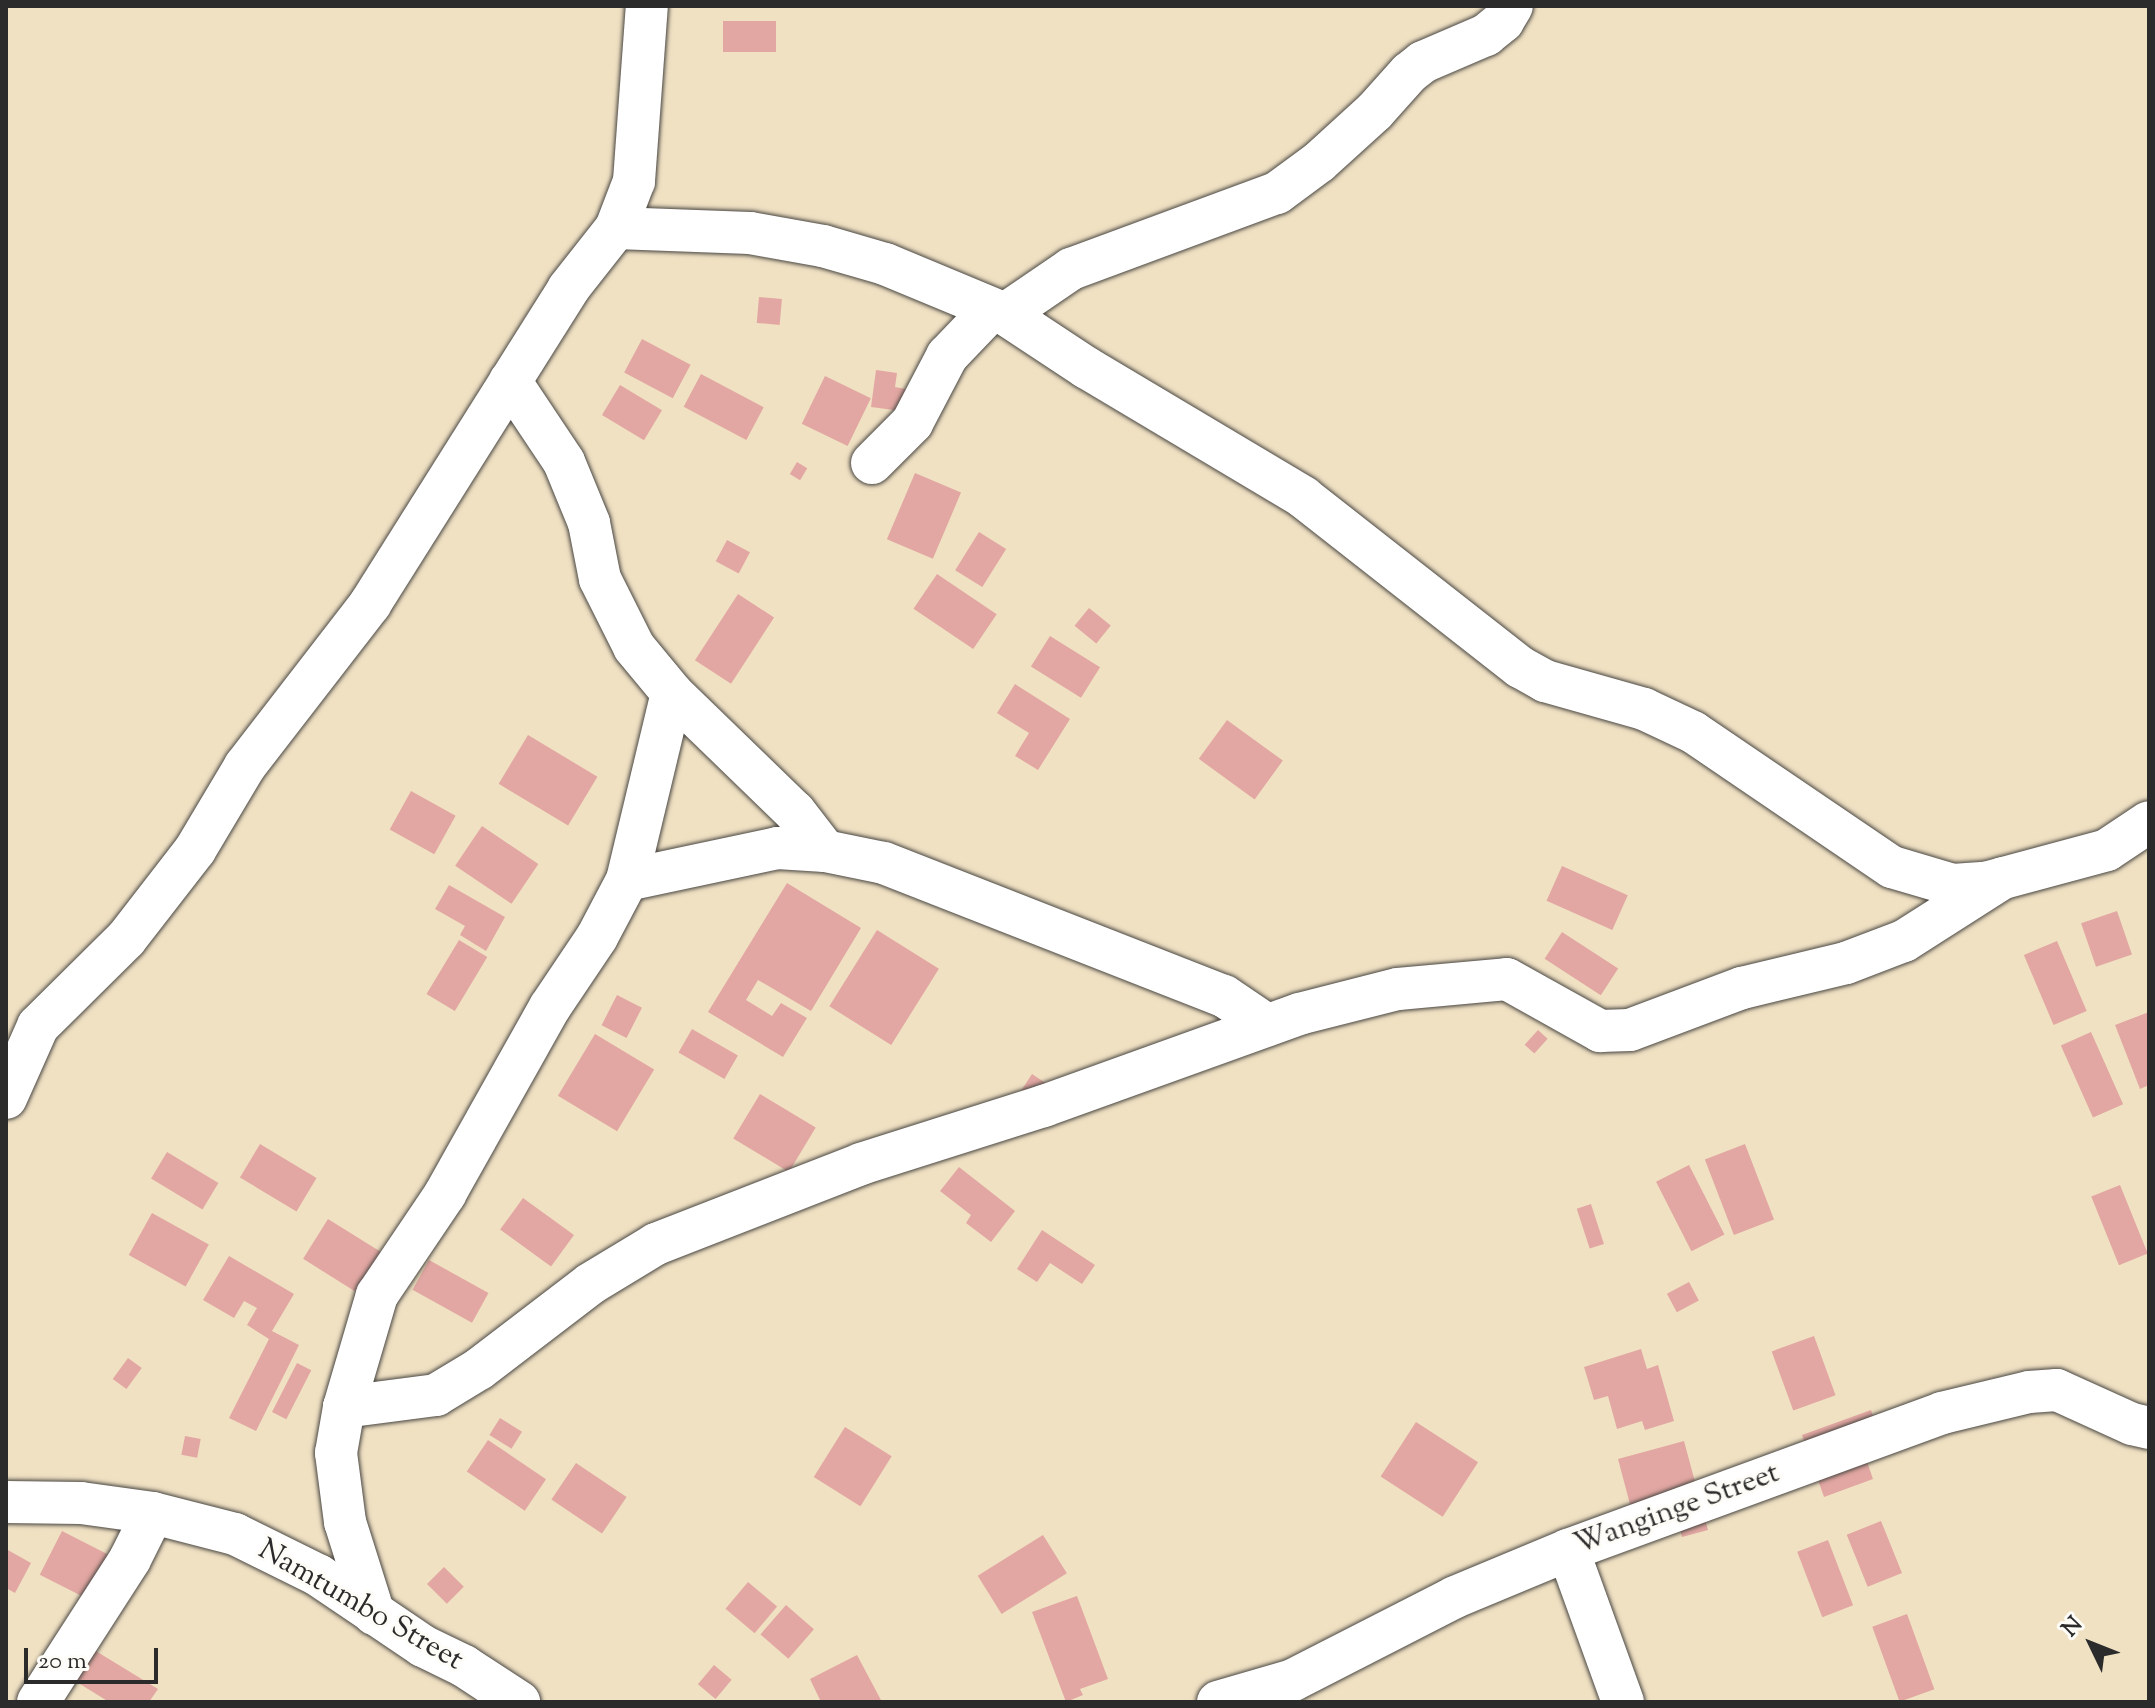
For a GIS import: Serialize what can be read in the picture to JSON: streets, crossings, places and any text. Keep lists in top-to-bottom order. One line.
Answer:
{"streets":{"street":["Wanginge Street","Namtumbo Street"]},"scale_bar":"20 m","north":"top left"}
